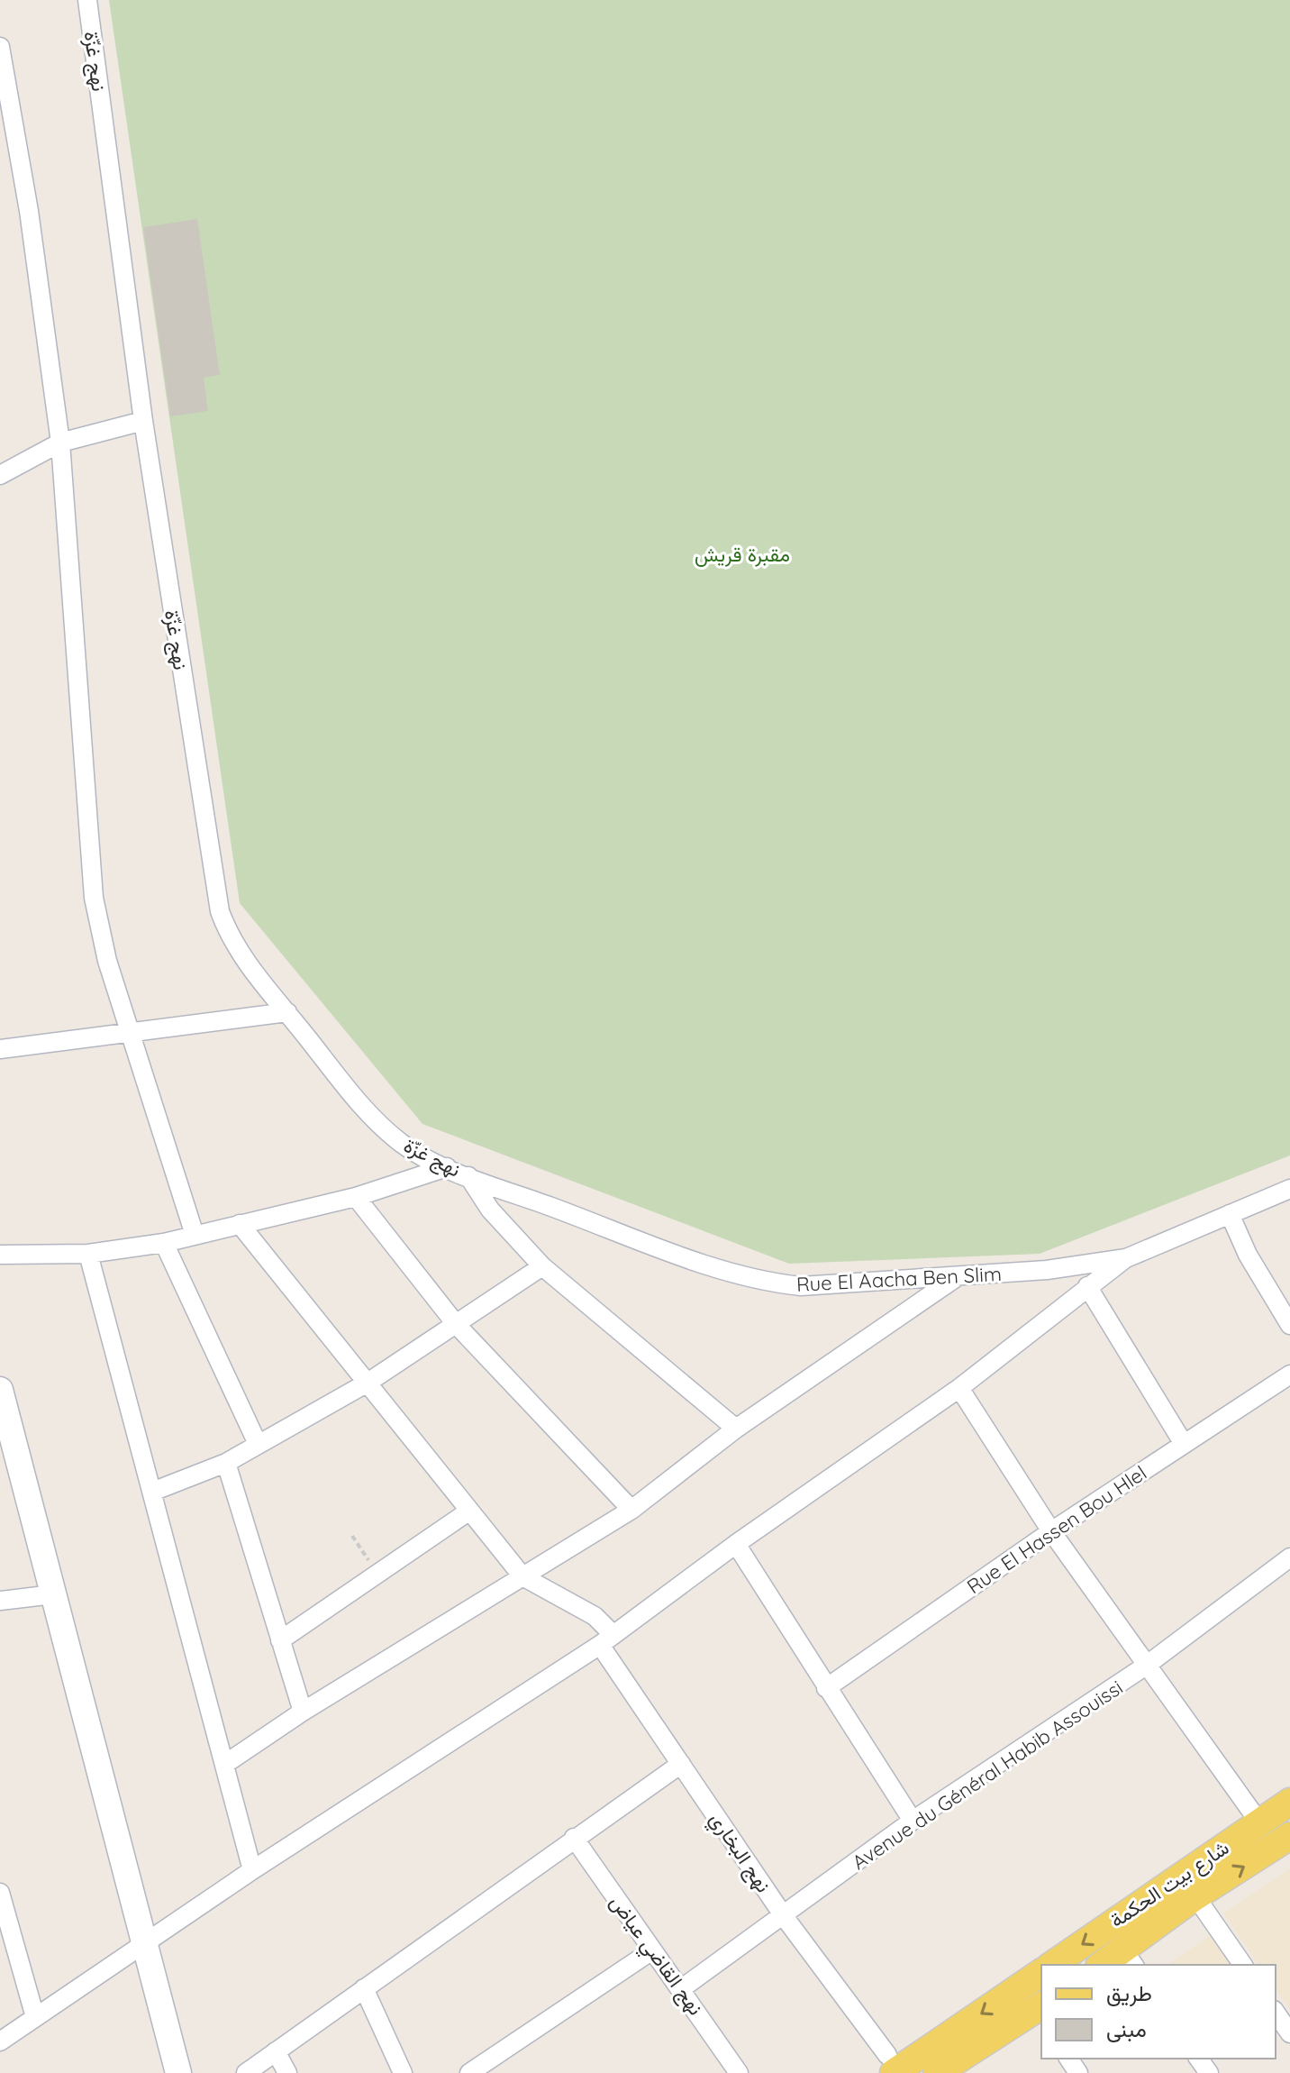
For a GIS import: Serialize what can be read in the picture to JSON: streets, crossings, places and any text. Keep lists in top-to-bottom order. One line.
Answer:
{"streets":{"main road":["شارع بيت الحكمة"],"street":["نهج غزّة","Rue El Aacha Ben Slim","Rue El Hassen Bou Hlel","Avenue du Général Habib Assouissi","نهج البخاري","نهج القاضي عياض"]},"crossings":[["نهج غزّة","Rue El Aacha Ben Slim"],["Avenue du Général Habib Assouissi","نهج البخاري"],["Avenue du Général Habib Assouissi","نهج القاضي عياض"]],"parks":["مقبرة قريش"],"legend":["طريق","مبنى"]}
